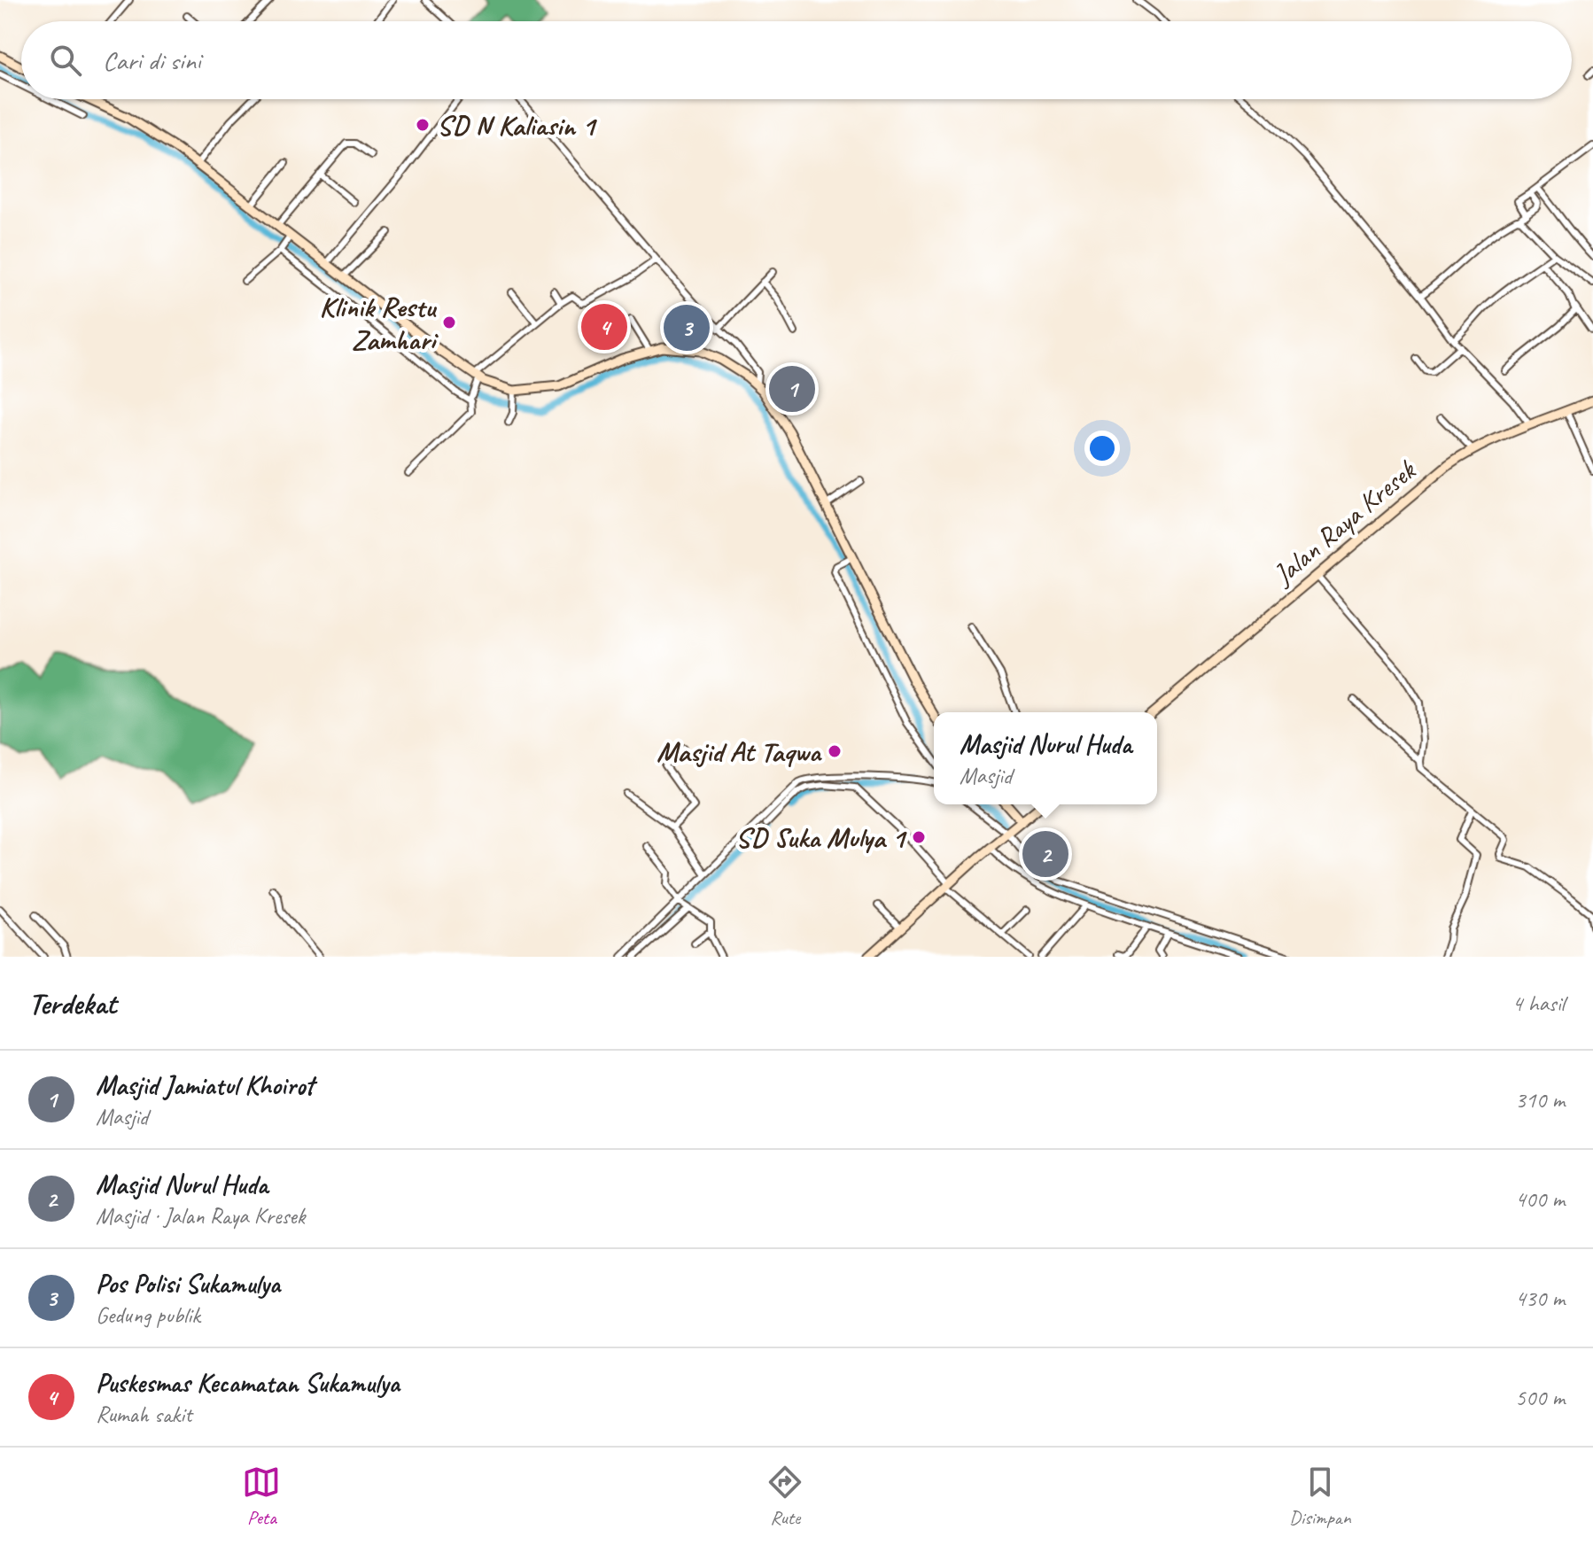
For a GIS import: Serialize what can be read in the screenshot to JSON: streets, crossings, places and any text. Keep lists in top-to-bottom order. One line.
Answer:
{"streets":{"main road":["Jalan Raya Kresek"]},"places":["SD N Kaliasin 1","Klinik Restu Zamhari","Masjid At Taqwa","SD Suka Mulya 1"],"page":{"search":"Cari di sini","pins":["4","3","1","2"],"popup":["Masjid Nurul Huda","Masjid"],"heading":["Terdekat","4 hasil"],"list":[{"mark":"1","name":"Masjid Jamiatul Khoirot","note":"Masjid","value":"310 m"},{"mark":"2","name":"Masjid Nurul Huda","note":"Masjid · Jalan Raya Kresek","value":"400 m"},{"mark":"3","name":"Pos Polisi Sukamulya","note":"Gedung publik","value":"430 m"},{"mark":"4","name":"Puskesmas Kecamatan Sukamulya","note":"Rumah sakit","value":"500 m"}],"nav":["Peta","Rute","Disimpan"]}}
